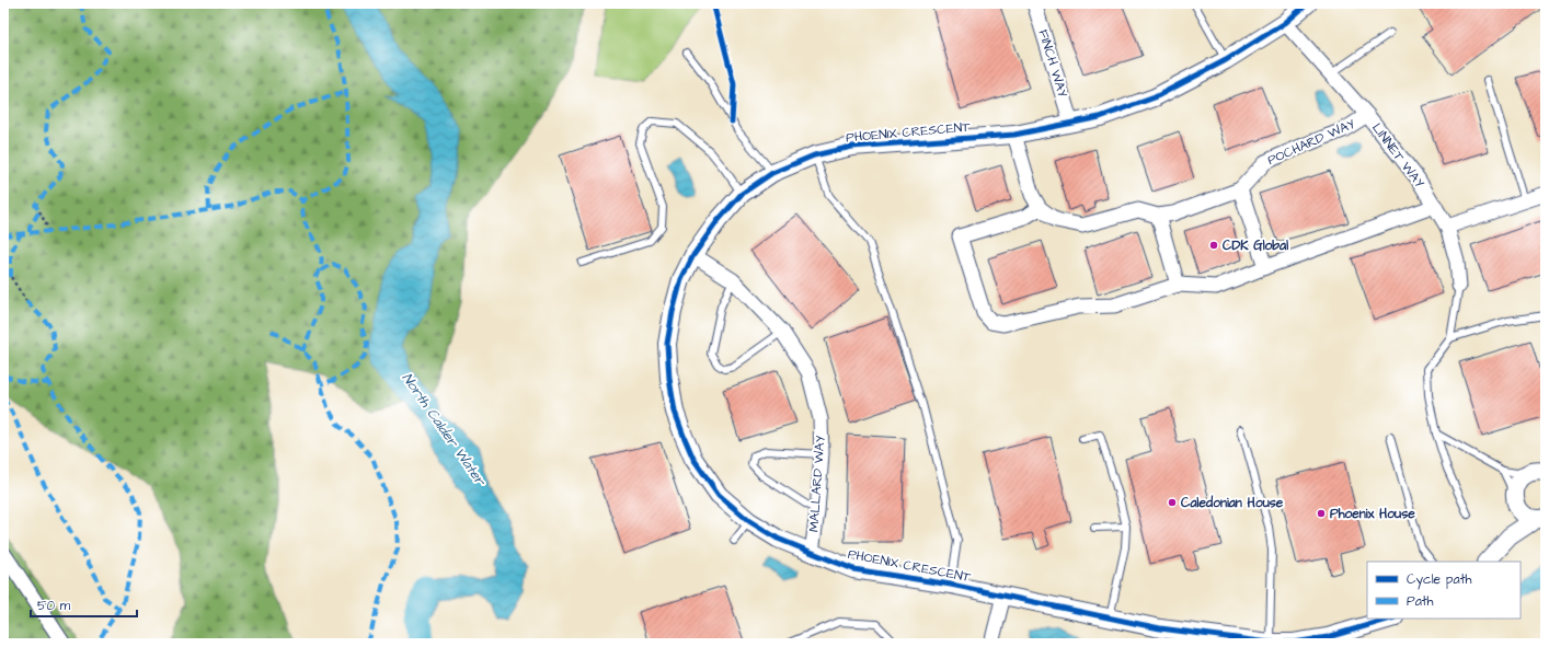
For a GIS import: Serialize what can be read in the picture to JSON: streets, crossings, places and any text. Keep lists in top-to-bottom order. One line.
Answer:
{"streets":{"street":["FINCH WAY","PHOENIX CRESCENT","POCHARD WAY","LINNET WAY","MALLARD WAY"]},"crossings":[["FINCH WAY","PHOENIX CRESCENT"],["PHOENIX CRESCENT","POCHARD WAY"],["PHOENIX CRESCENT","LINNET WAY"],["PHOENIX CRESCENT","MALLARD WAY"],["POCHARD WAY","LINNET WAY"]],"water":["North Calder Water"],"places":["CDK Global","Caledonian House","Phoenix House"],"legend":["Cycle path","Path"],"scale_bar":"50 m"}
